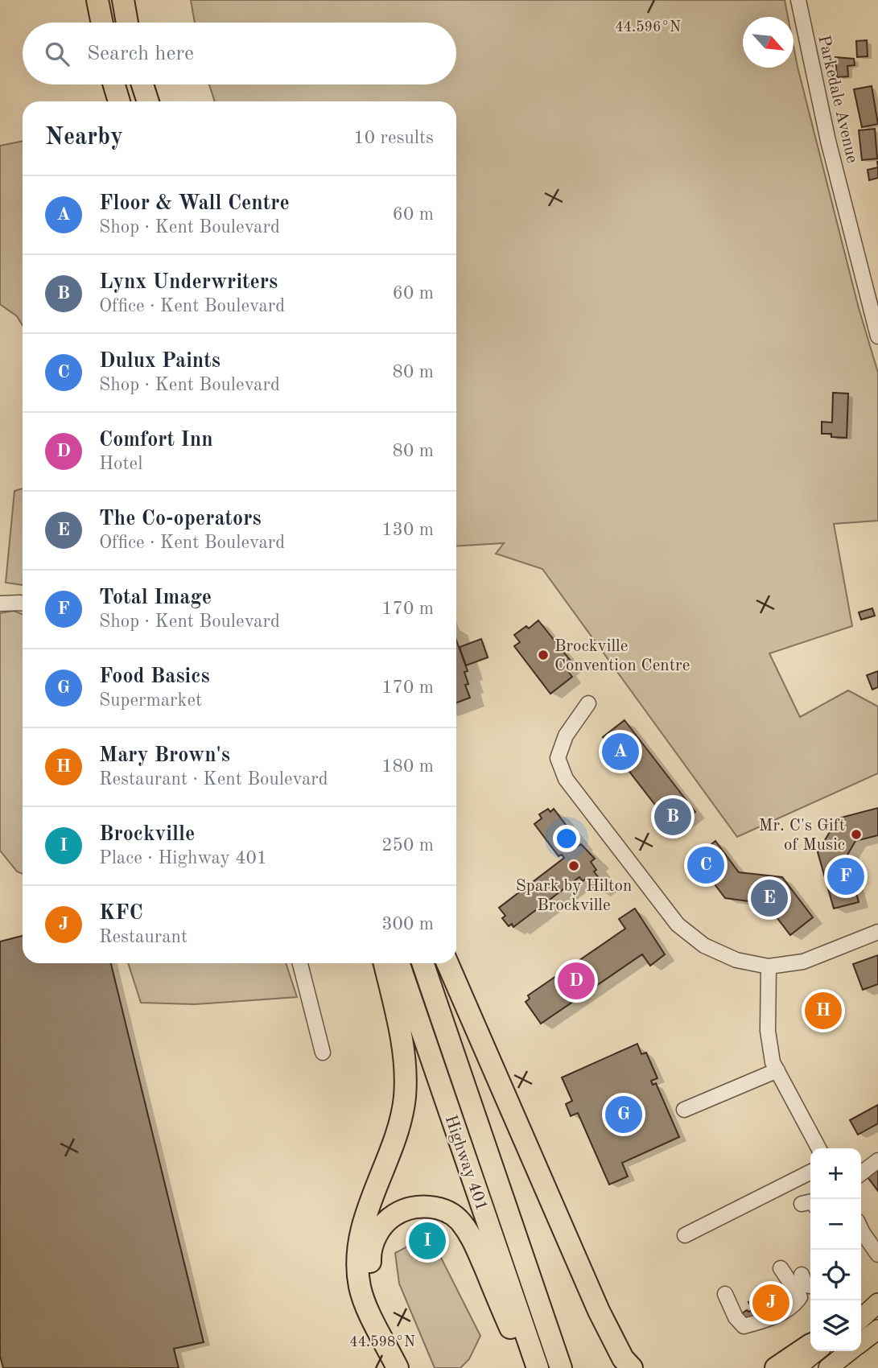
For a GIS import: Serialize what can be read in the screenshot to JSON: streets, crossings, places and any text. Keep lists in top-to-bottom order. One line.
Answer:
{"streets":{"highway":["Highway 401"],"street":["Parkedale Avenue"]},"places":["Brockville Convention Centre","Mr. C's Gift of Music","Spark by Hilton Brockville"],"north":"bottom right","page":{"search":"Search here","heading":["Nearby","10 results"],"list":[{"mark":"A","name":"Floor & Wall Centre","note":"Shop · Kent Boulevard","value":"60 m"},{"mark":"B","name":"Lynx Underwriters","note":"Office · Kent Boulevard","value":"60 m"},{"mark":"C","name":"Dulux Paints","note":"Shop · Kent Boulevard","value":"80 m"},{"mark":"D","name":"Comfort Inn","note":"Hotel","value":"80 m"},{"mark":"E","name":"The Co-operators","note":"Office · Kent Boulevard","value":"130 m"},{"mark":"F","name":"Total Image","note":"Shop · Kent Boulevard","value":"170 m"},{"mark":"G","name":"Food Basics","note":"Supermarket","value":"170 m"},{"mark":"H","name":"Mary Brown's","note":"Restaurant · Kent Boulevard","value":"180 m"},{"mark":"I","name":"Brockville","note":"Place · Highway 401","value":"250 m"},{"mark":"J","name":"KFC","note":"Restaurant","value":"300 m"}],"pins":["A","B","C","F","E","D","H","G","I","J"],"map_buttons":["+","−"]},"coordinates":["44.596°N","44.598°N"]}
